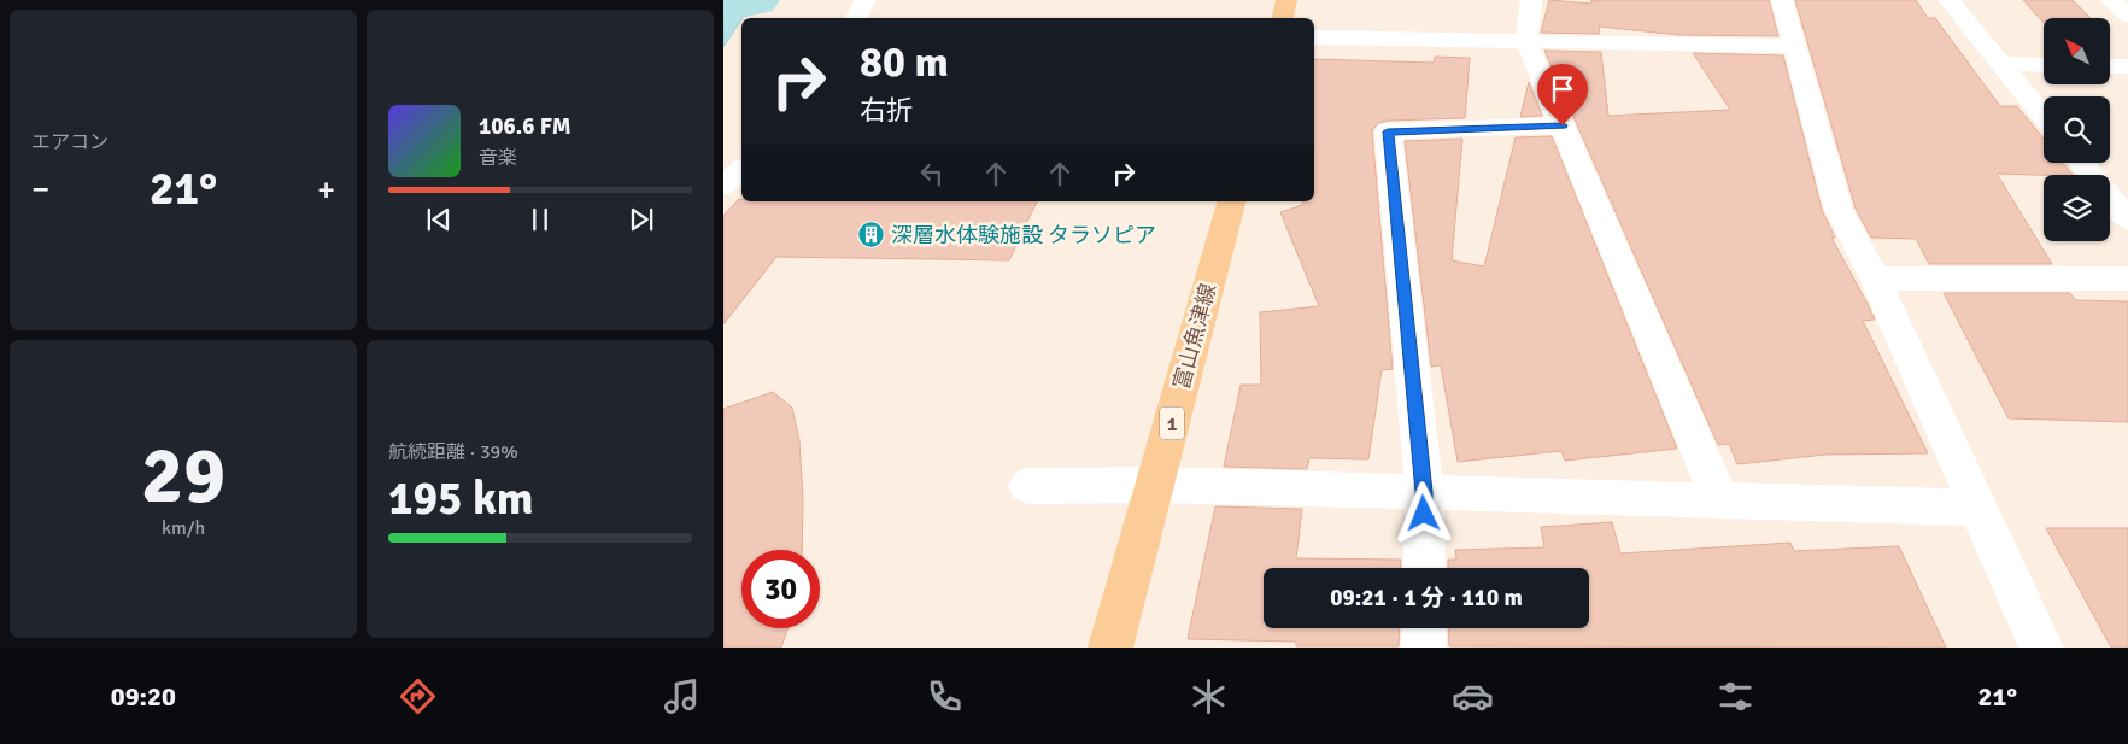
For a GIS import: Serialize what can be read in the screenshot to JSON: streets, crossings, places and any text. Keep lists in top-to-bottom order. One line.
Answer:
{"streets":{"main road":["富山魚津線","1"]},"places":{"building":["深層水体験施設 タラソピア"]},"north":"top left","page":{"tile":["エアコン",["29","km/h"],["航続距離 · 39%","195 km"]],"turn":["80 m","右折"],"song":["106.6 FM","音楽"],"heat":["−","21°","+"],"limit":"30","trip":"09:21 · 1 分 · 110 m","tabs":["09:20","21°"]}}
